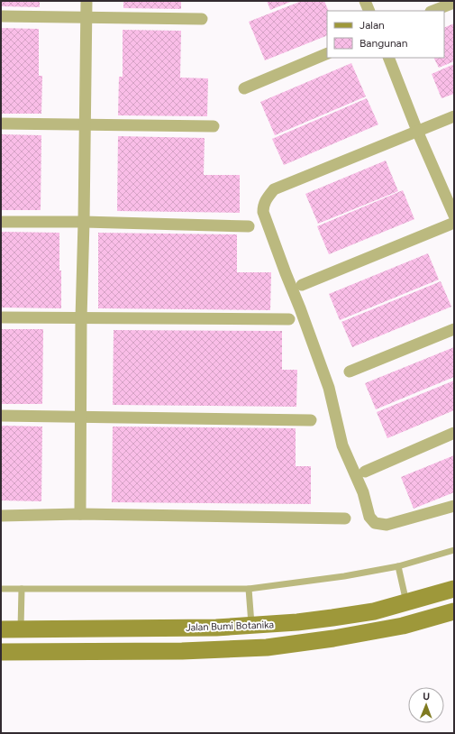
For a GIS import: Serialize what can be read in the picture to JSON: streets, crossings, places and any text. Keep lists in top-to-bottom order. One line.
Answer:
{"streets":{"main road":["Jalan Bumi Botanika"]},"legend":["Jalan","Bangunan"],"north":"top"}
